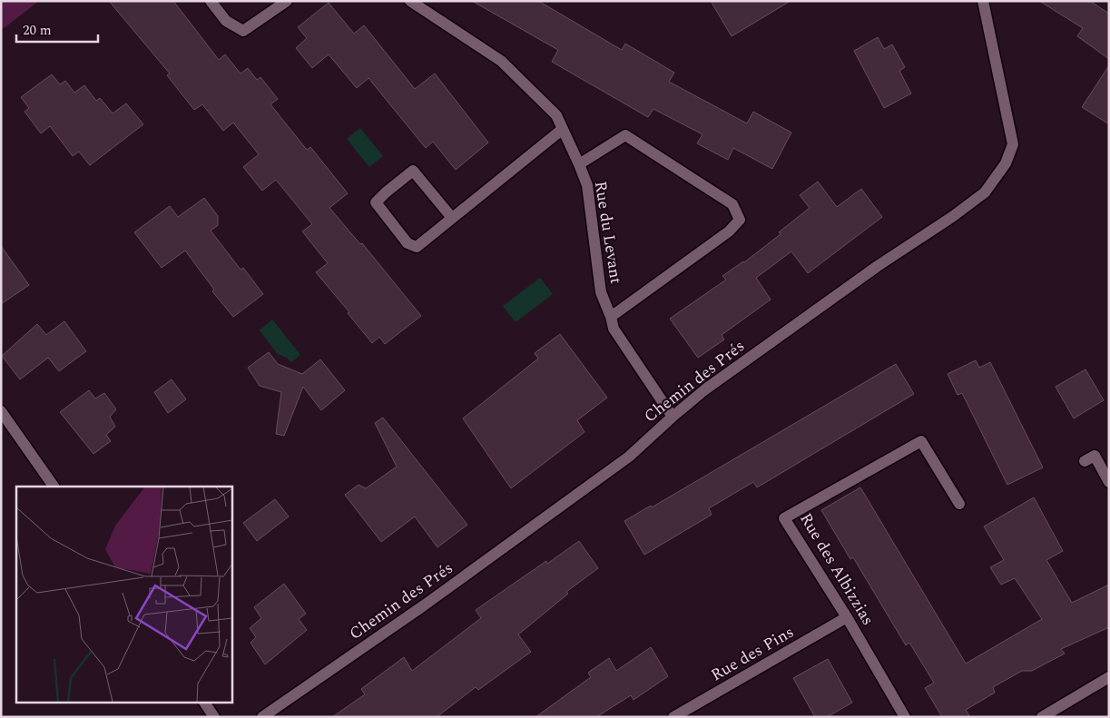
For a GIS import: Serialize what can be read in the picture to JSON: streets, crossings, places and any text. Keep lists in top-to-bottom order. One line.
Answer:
{"streets":{"street":["Rue du Levant","Chemin des Prés","Rue des Albizzias","Rue des Pins"]},"crossings":[["Rue du Levant","Chemin des Prés"],["Rue des Albizzias","Rue des Pins"]],"scale_bar":"20 m"}
